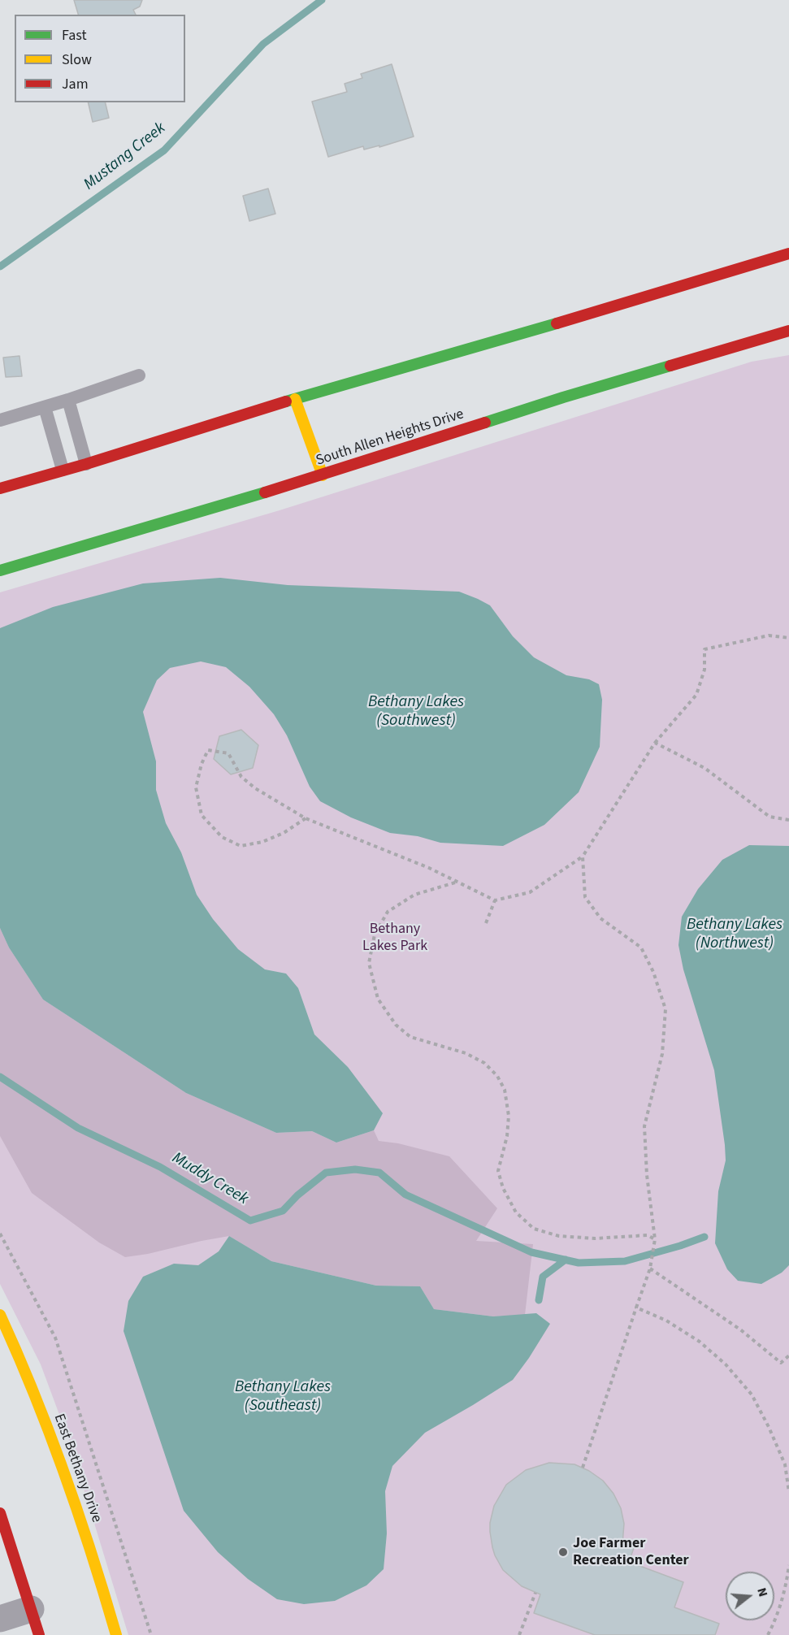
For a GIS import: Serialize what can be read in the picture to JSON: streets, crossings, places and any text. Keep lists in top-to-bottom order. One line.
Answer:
{"streets":{"main road":["South Allen Heights Drive","East Bethany Drive"]},"water":["Mustang Creek","Bethany Lakes (Southwest)","Bethany Lakes (Northwest)","Muddy Creek","Bethany Lakes (Southeast)"],"parks":["Bethany Lakes Park"],"places":["Joe Farmer Recreation Center"],"legend":["Fast","Slow","Jam"],"north":"right"}
